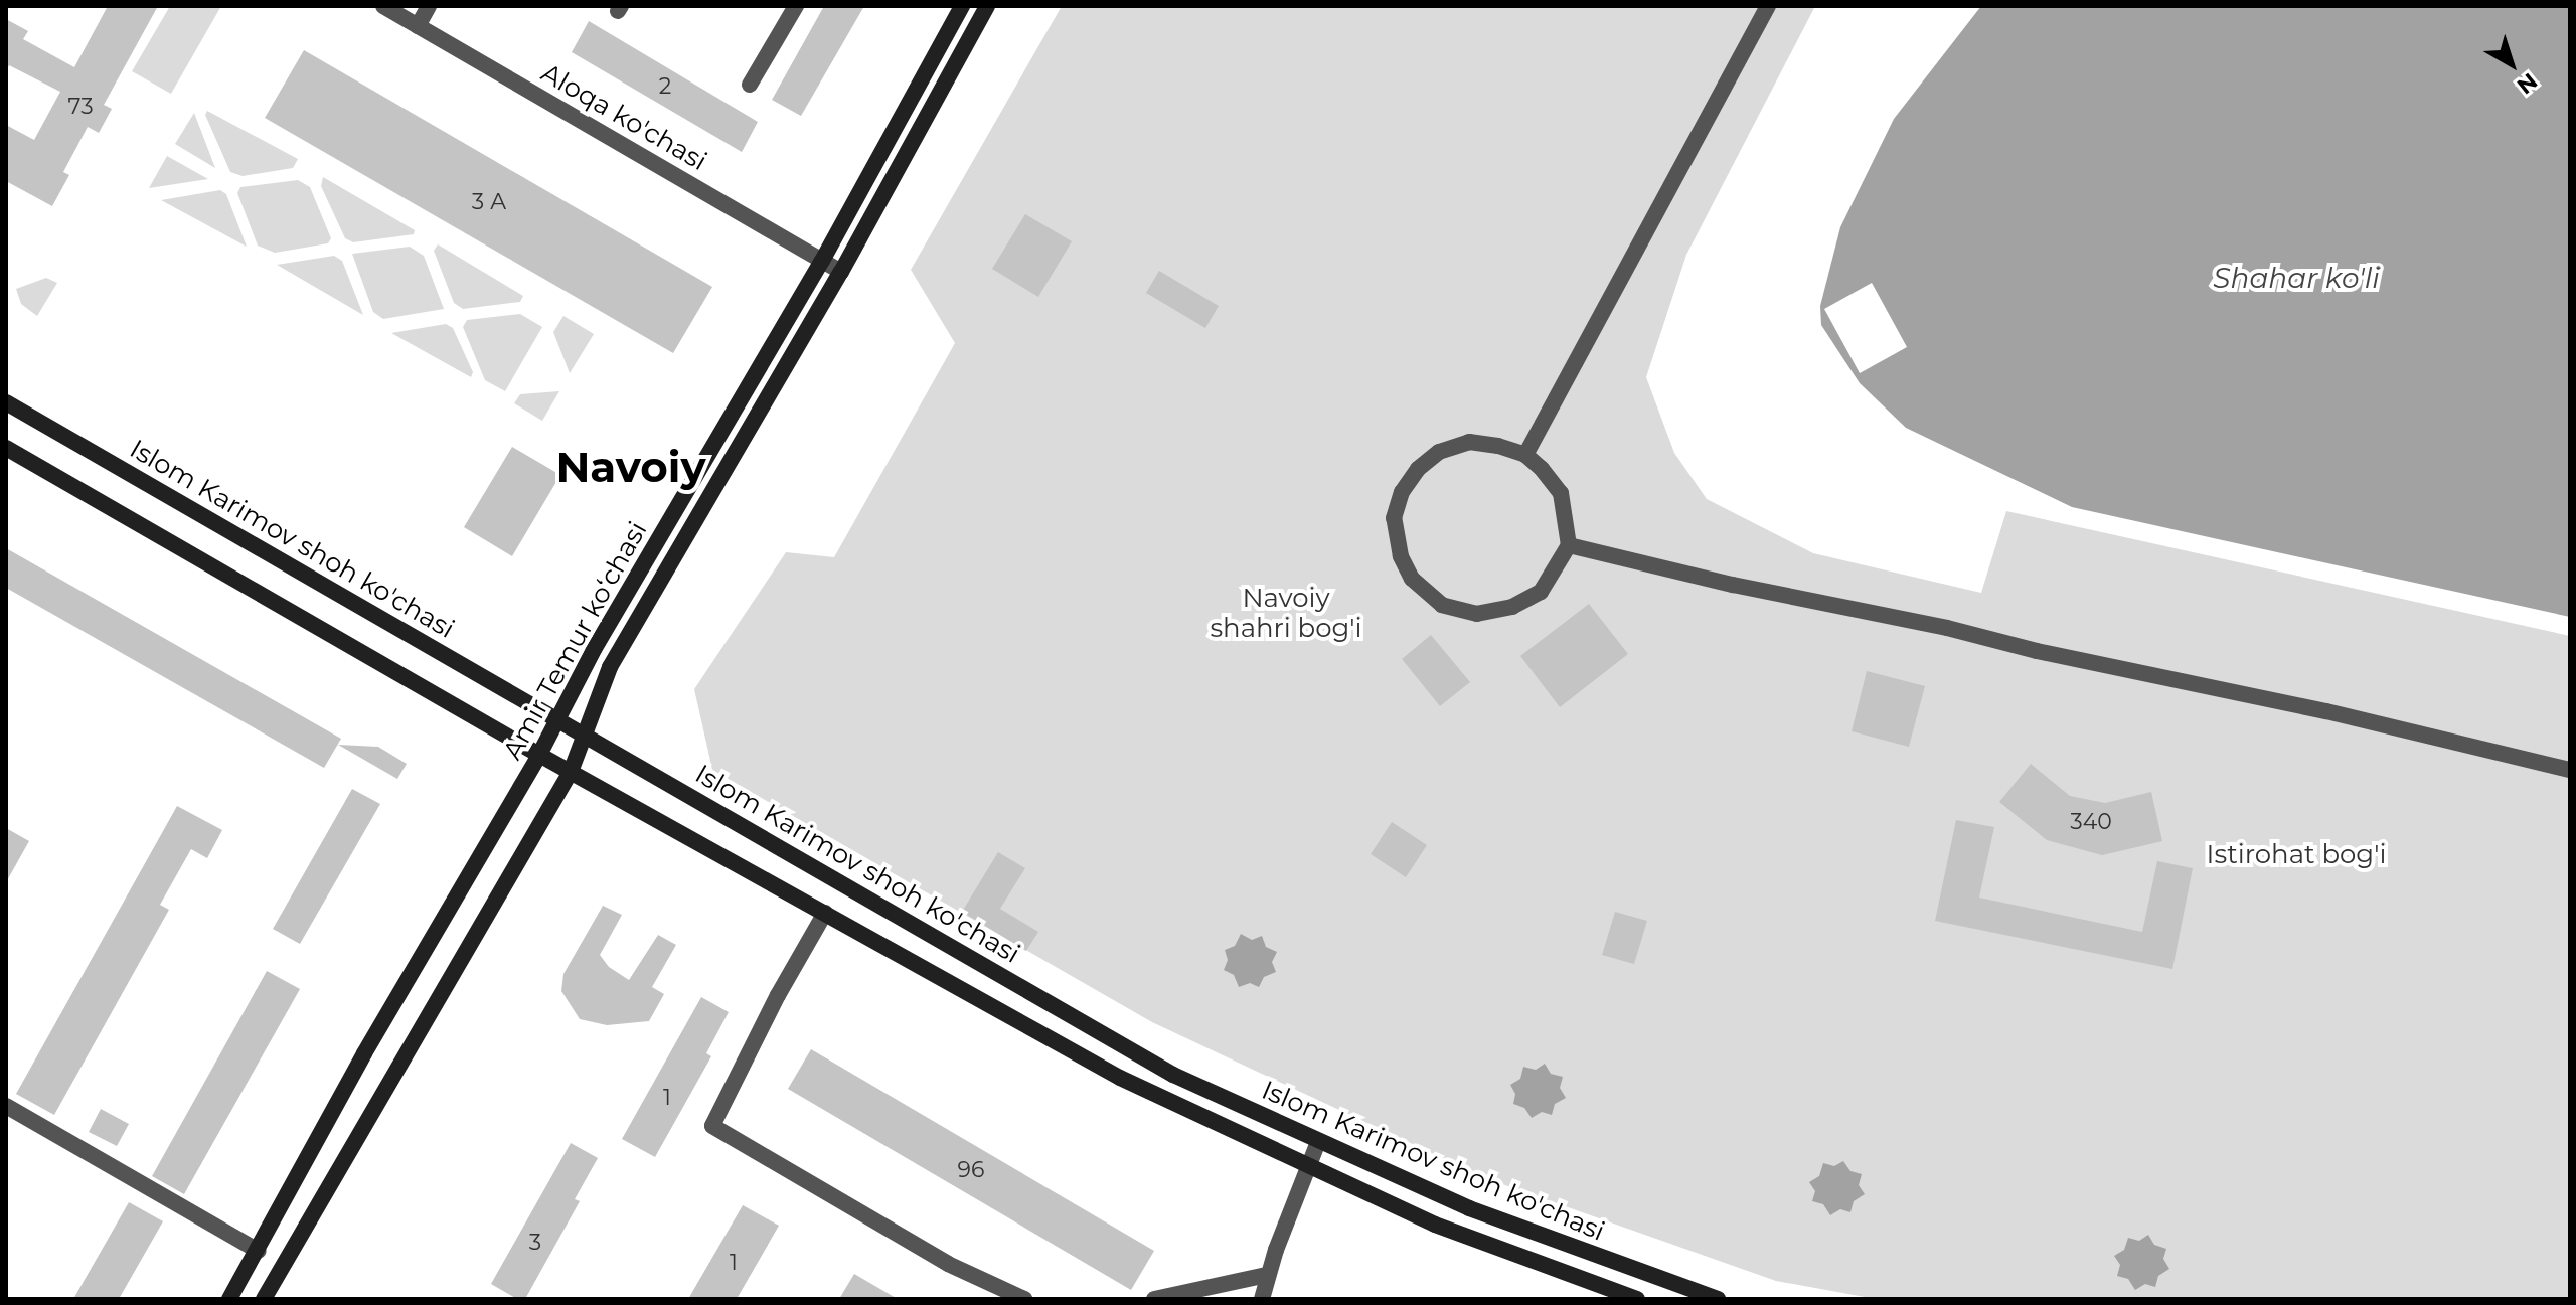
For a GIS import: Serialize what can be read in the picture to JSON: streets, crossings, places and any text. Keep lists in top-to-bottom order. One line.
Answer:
{"streets":{"main road":["Islom Karimov shoh ko'chasi","Amir Temur ko‘chasi"],"street":["Aloqa ko'chasi"]},"crossings":[["Aloqa ko'chasi","Amir Temur ko‘chasi"],["Islom Karimov shoh ko'chasi","Amir Temur ko‘chasi"]],"districts":["Navoiy"],"water":["Shahar ko'li"],"parks":["Navoiy shahri bog'i","Istirohat bog'i"],"house_numbers":["2","73","3 А","340","1","96","3","1"],"north":"bottom right"}
